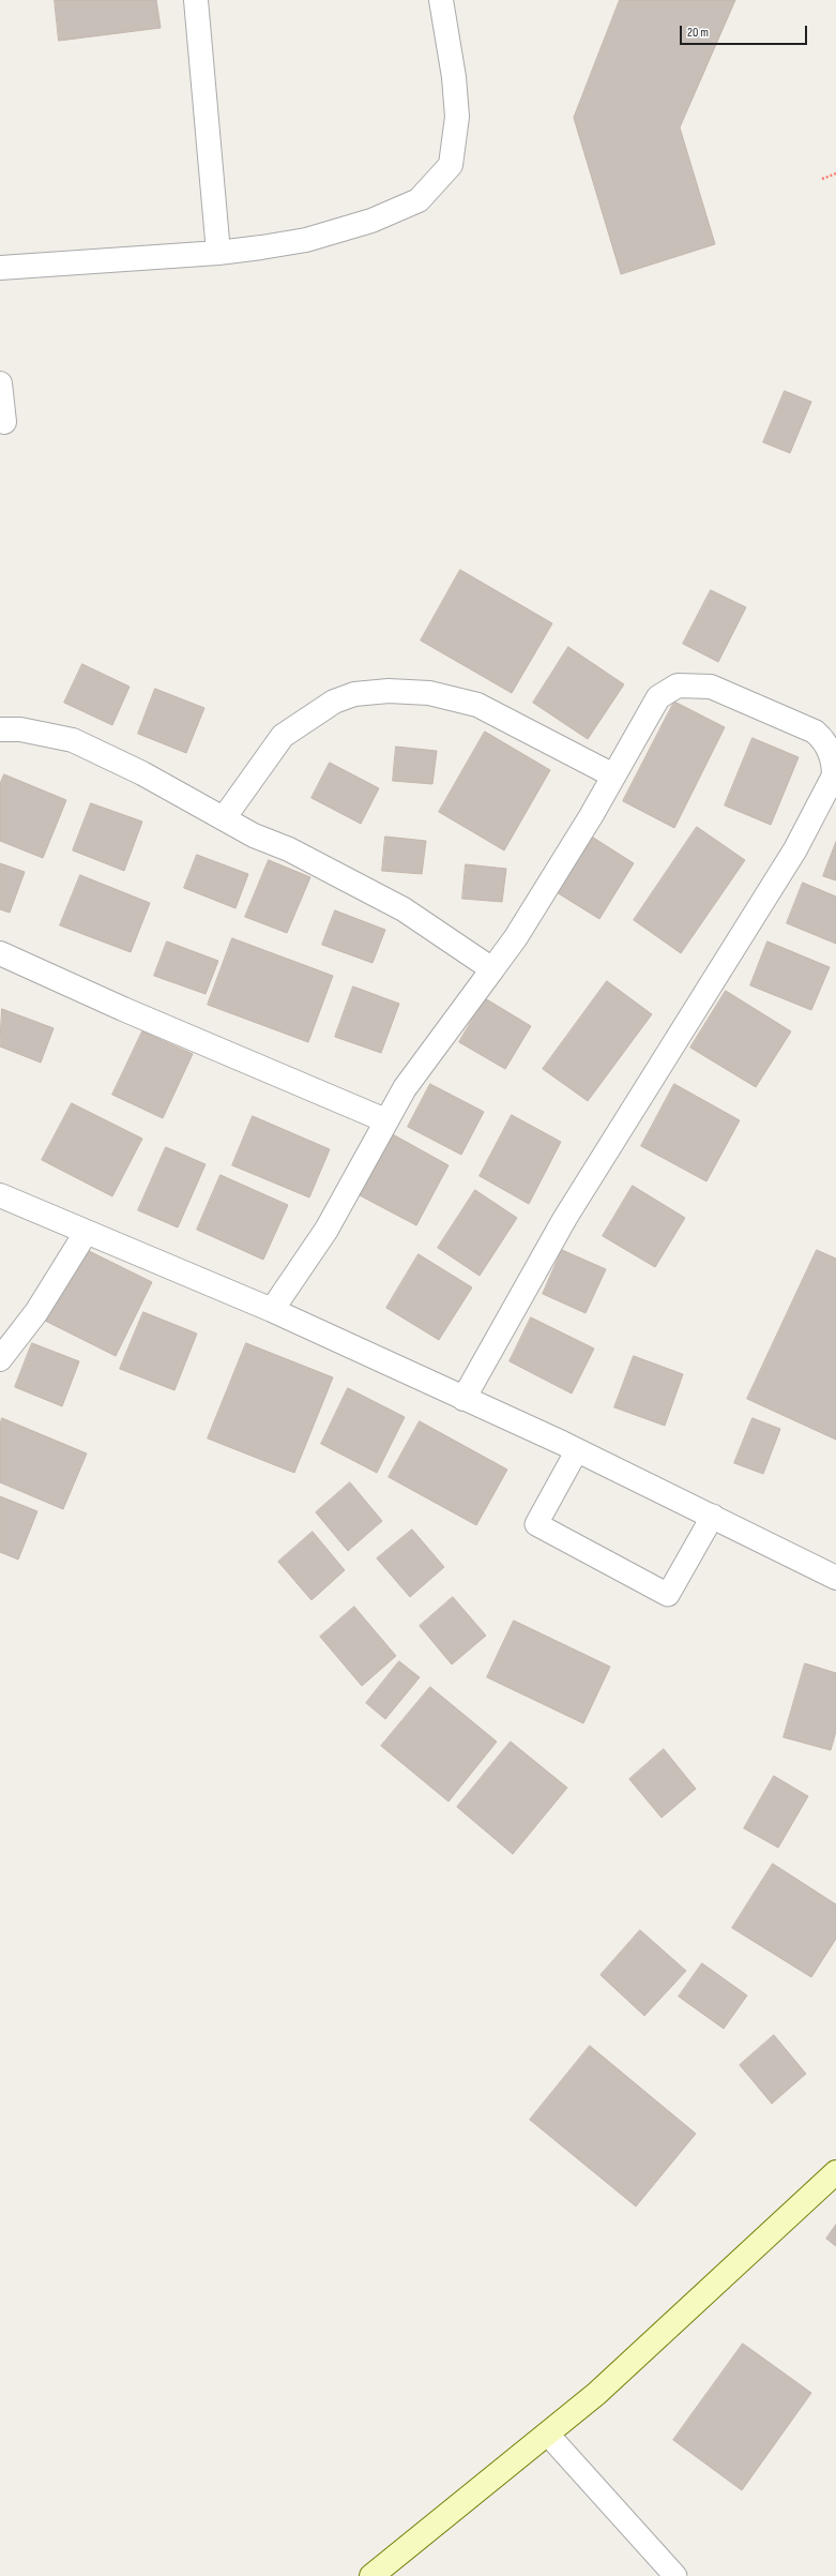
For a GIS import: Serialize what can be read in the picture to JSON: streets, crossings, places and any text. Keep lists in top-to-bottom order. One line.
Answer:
{"scale_bar":"20 m"}
